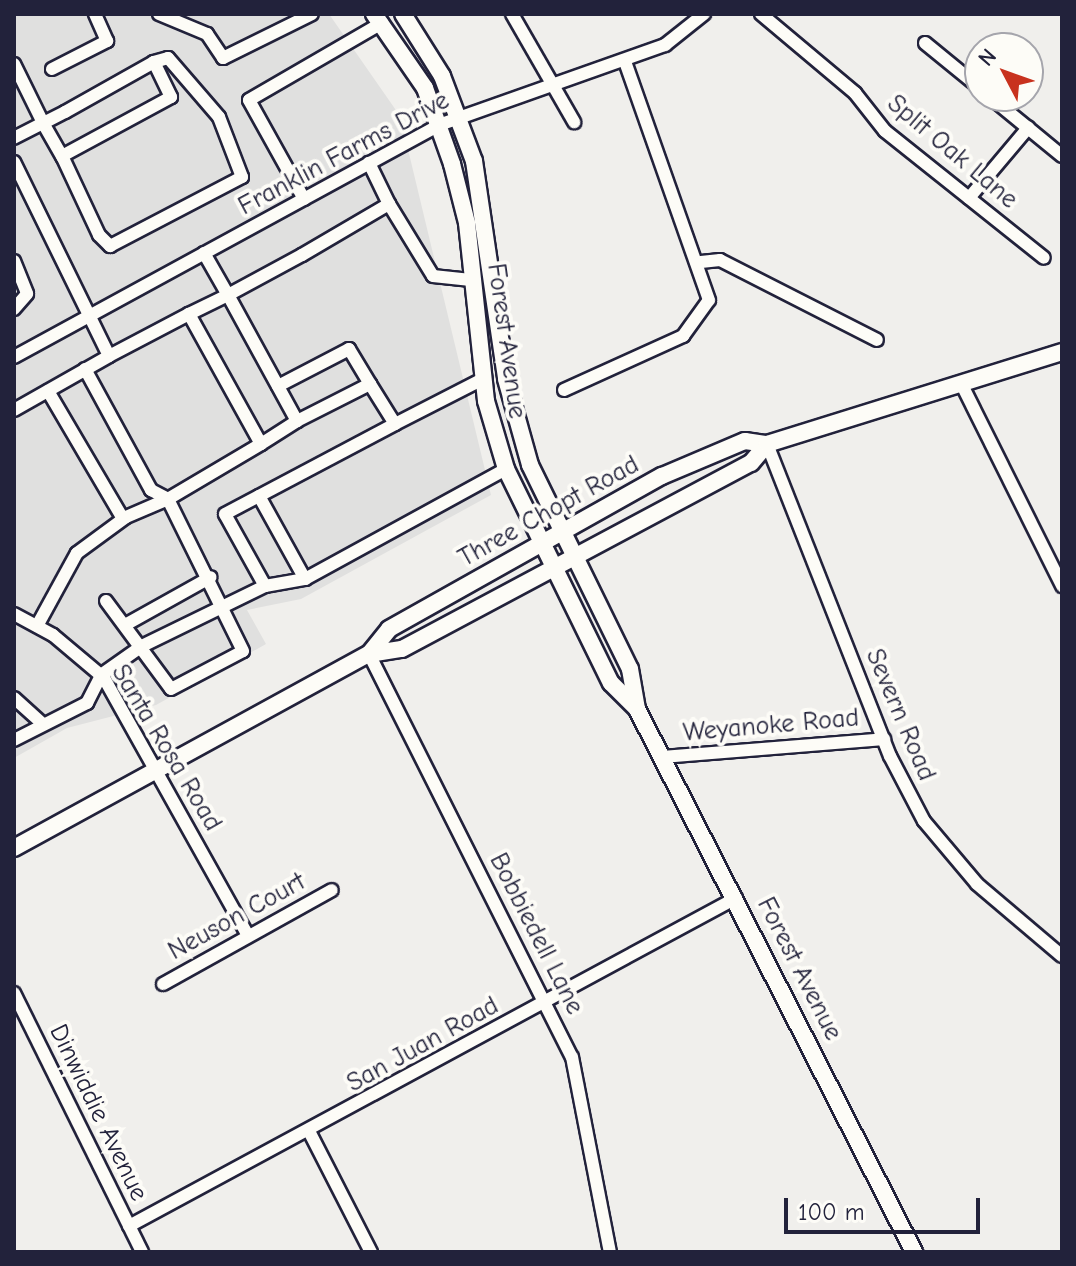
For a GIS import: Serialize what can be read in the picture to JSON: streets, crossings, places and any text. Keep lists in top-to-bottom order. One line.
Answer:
{"streets":{"main road":["Forest Avenue","Three Chopt Road"],"street":["Split Oak Lane","Franklin Farms Drive","Severn Road","Weyanoke Road","Santa Rosa Road","Neuson Court","Bobbiedell Lane","San Juan Road","Dinwiddie Avenue"]},"crossings":[["Franklin Farms Drive","Forest Avenue"],["Forest Avenue","Three Chopt Road"],["Forest Avenue","Weyanoke Road"],["Forest Avenue","San Juan Road"],["Three Chopt Road","Severn Road"],["Three Chopt Road","Santa Rosa Road"],["Three Chopt Road","Bobbiedell Lane"],["Severn Road","Weyanoke Road"],["Santa Rosa Road","Neuson Court"],["Bobbiedell Lane","San Juan Road"],["San Juan Road","Dinwiddie Avenue"]],"scale_bar":"100 m","north":"top left"}
